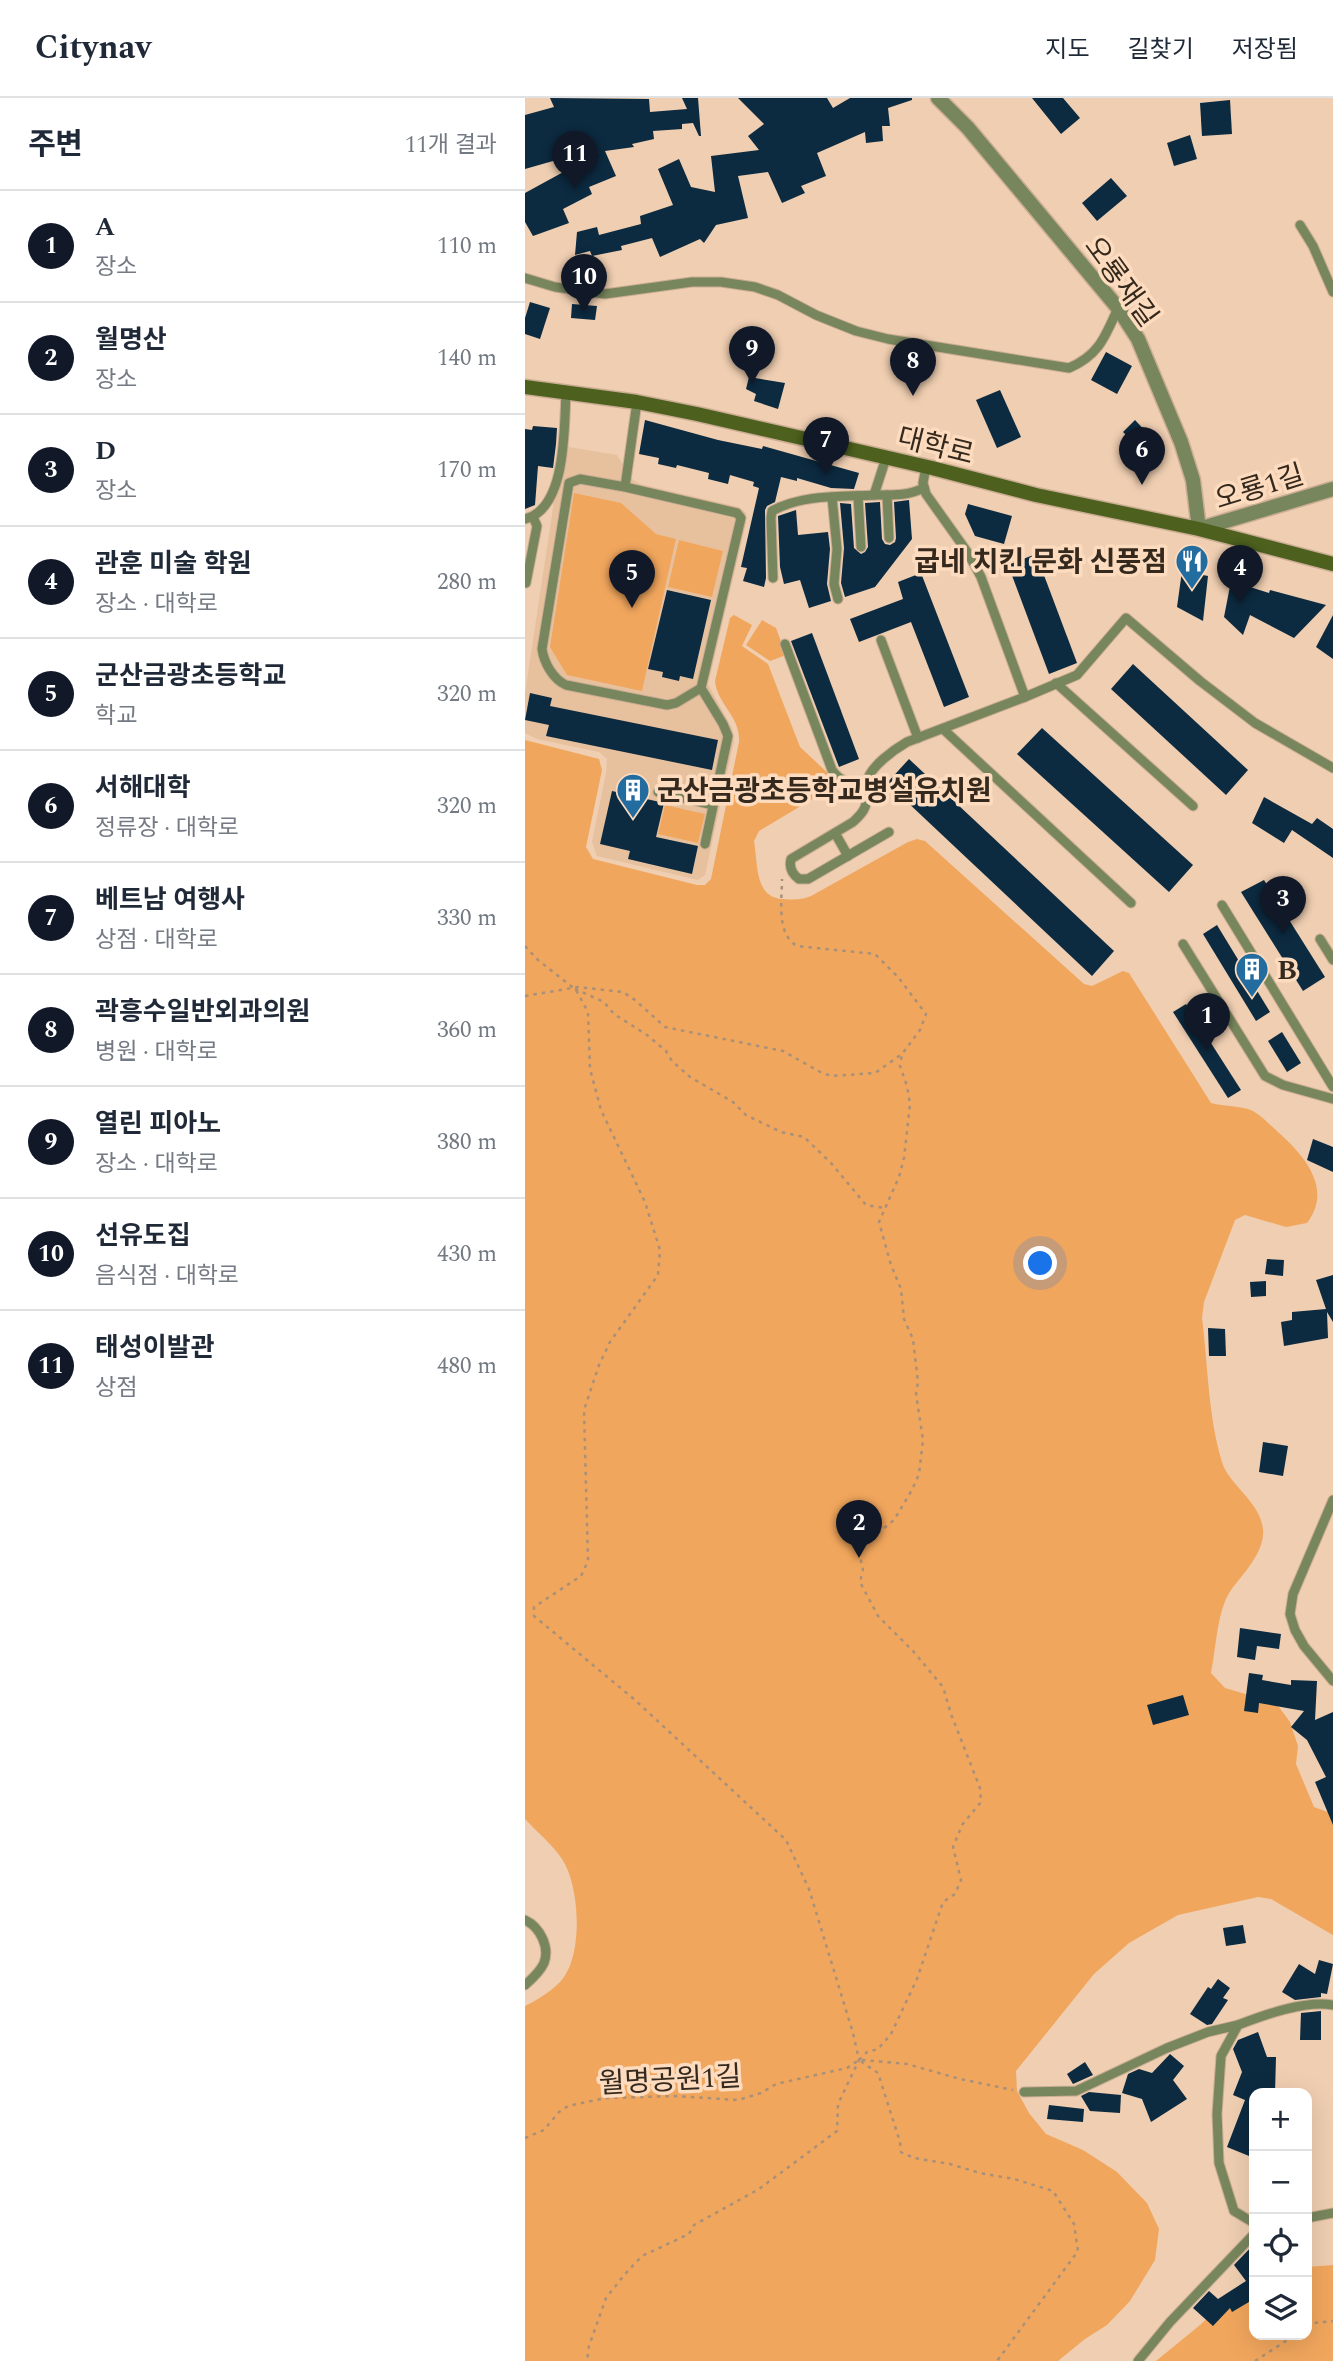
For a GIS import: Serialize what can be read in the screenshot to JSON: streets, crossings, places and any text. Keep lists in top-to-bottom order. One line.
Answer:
{"streets":{"street":["오룡재길","대학로","오룡1길"],"path":["월명공원1길"]},"crossings":[["오룡재길","대학로"],["오룡재길","오룡1길"],["대학로","오룡1길"]],"places":{"restaurant":["굽네 치킨 문화 신풍점"],"building":["군산금광초등학교병설유치원","B"]},"page":{"header":"Citynav","nav":["지도","길찾기","저장됨"],"heading":["주변","11개 결과"],"pins":["11","10","9","8","7","6","4","5","3","1","2"],"list":[{"mark":"1","name":"A","note":"장소","value":"110 m"},{"mark":"2","name":"월명산","note":"장소","value":"140 m"},{"mark":"3","name":"D","note":"장소","value":"170 m"},{"mark":"4","name":"관훈 미술 학원","note":"장소 · 대학로","value":"280 m"},{"mark":"5","name":"군산금광초등학교","note":"학교","value":"320 m"},{"mark":"6","name":"서해대학","note":"정류장 · 대학로","value":"320 m"},{"mark":"7","name":"베트남 여행사","note":"상점 · 대학로","value":"330 m"},{"mark":"8","name":"곽흥수일반외과의원","note":"병원 · 대학로","value":"360 m"},{"mark":"9","name":"열린 피아노","note":"장소 · 대학로","value":"380 m"},{"mark":"10","name":"선유도집","note":"음식점 · 대학로","value":"430 m"},{"mark":"11","name":"태성이발관","note":"상점","value":"480 m"}],"map_buttons":["+","−"]}}
